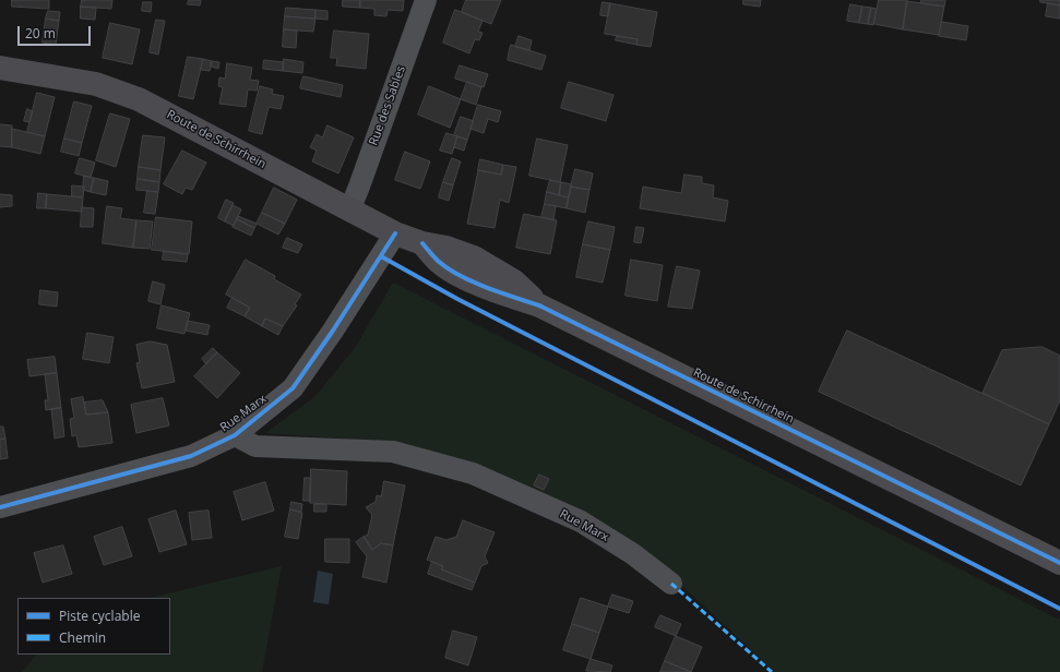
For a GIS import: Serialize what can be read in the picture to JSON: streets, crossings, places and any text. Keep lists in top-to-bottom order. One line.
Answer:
{"streets":{"street":["Rue des Sables","Route de Schirrhein","Rue Marx"]},"crossings":[["Rue des Sables","Route de Schirrhein"],["Route de Schirrhein","Rue Marx"]],"legend":["Piste cyclable","Chemin"],"scale_bar":"20 m"}
